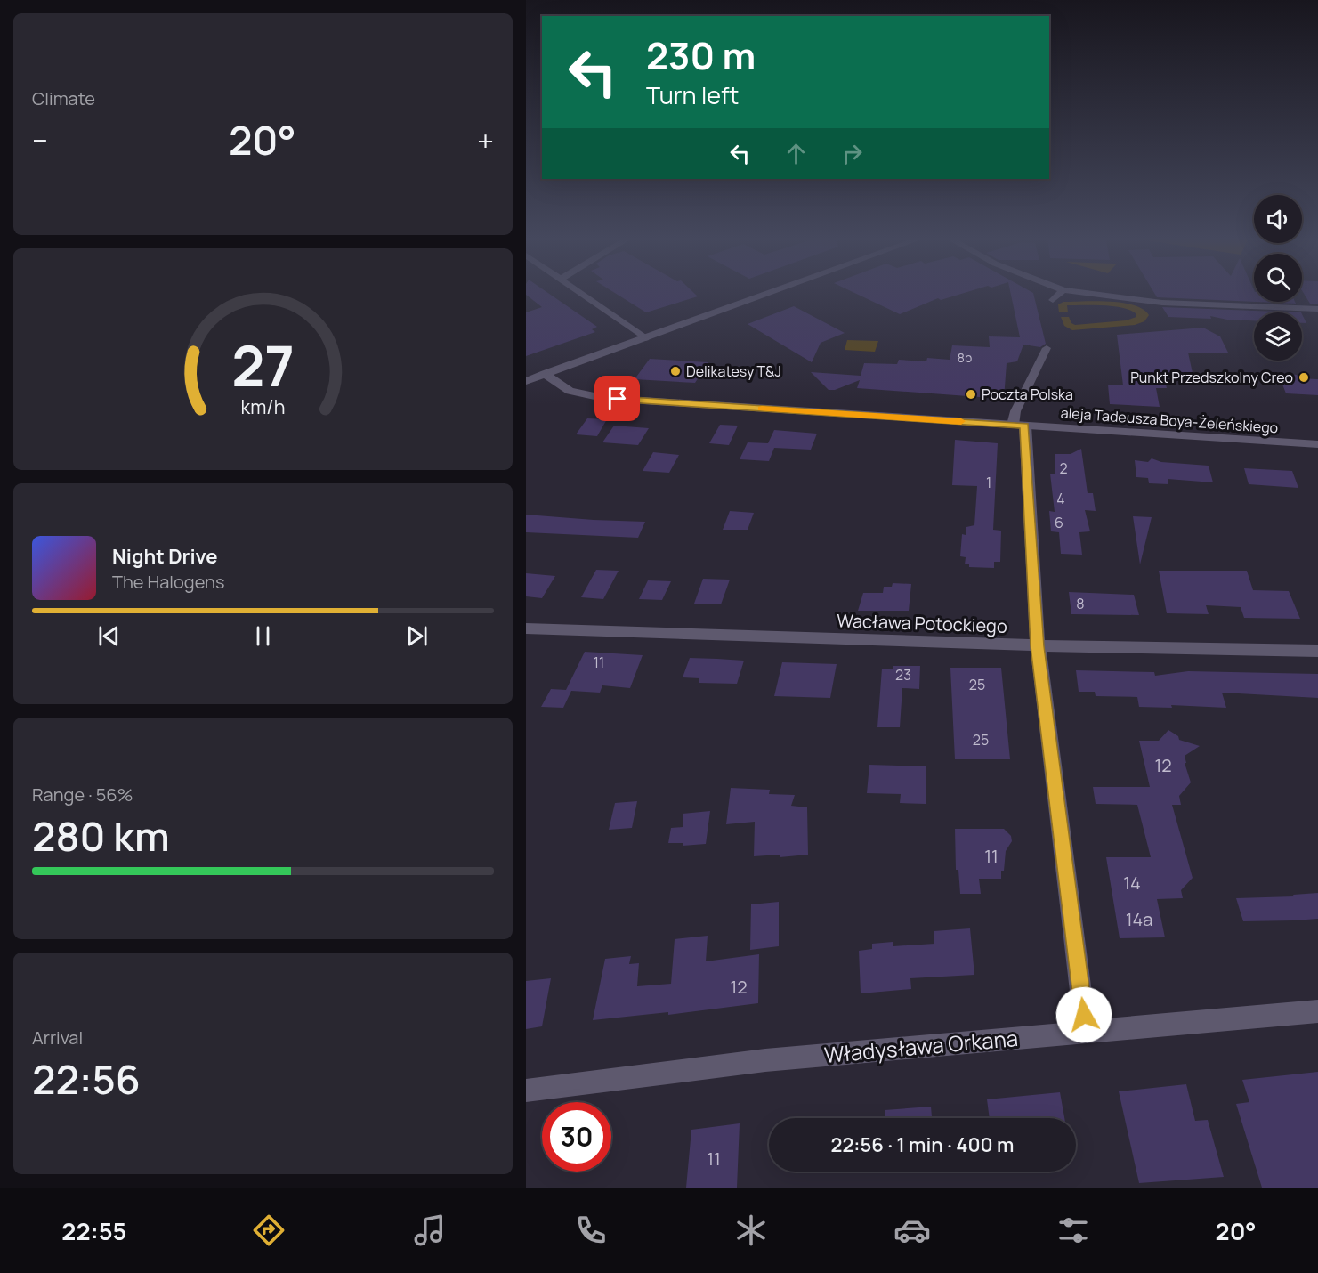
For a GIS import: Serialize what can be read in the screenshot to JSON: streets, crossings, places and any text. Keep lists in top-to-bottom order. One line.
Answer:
{"streets":{"street":["aleja Tadeusza Boya-Żeleńskiego","Wacława Potockiego","Władysława Orkana"]},"places":["Delikatesy T&J","Punkt Przedszkolny Creo","Poczta Polska"],"house_numbers":["8b","2","1","4","6","8","11","23","25","25","12","11","14","14a","12","11"],"page":{"tile":["Climate",["Range · 56%","280 km"],["Arrival","22:56"]],"turn":["230 m","Turn left"],"heat":["−","20°","+"],"song":["Night Drive","The Halogens"],"limit":"30","trip":"22:56 · 1 min · 400 m","tabs":["22:55","20°"],"gauge":["27","km/h"]}}
